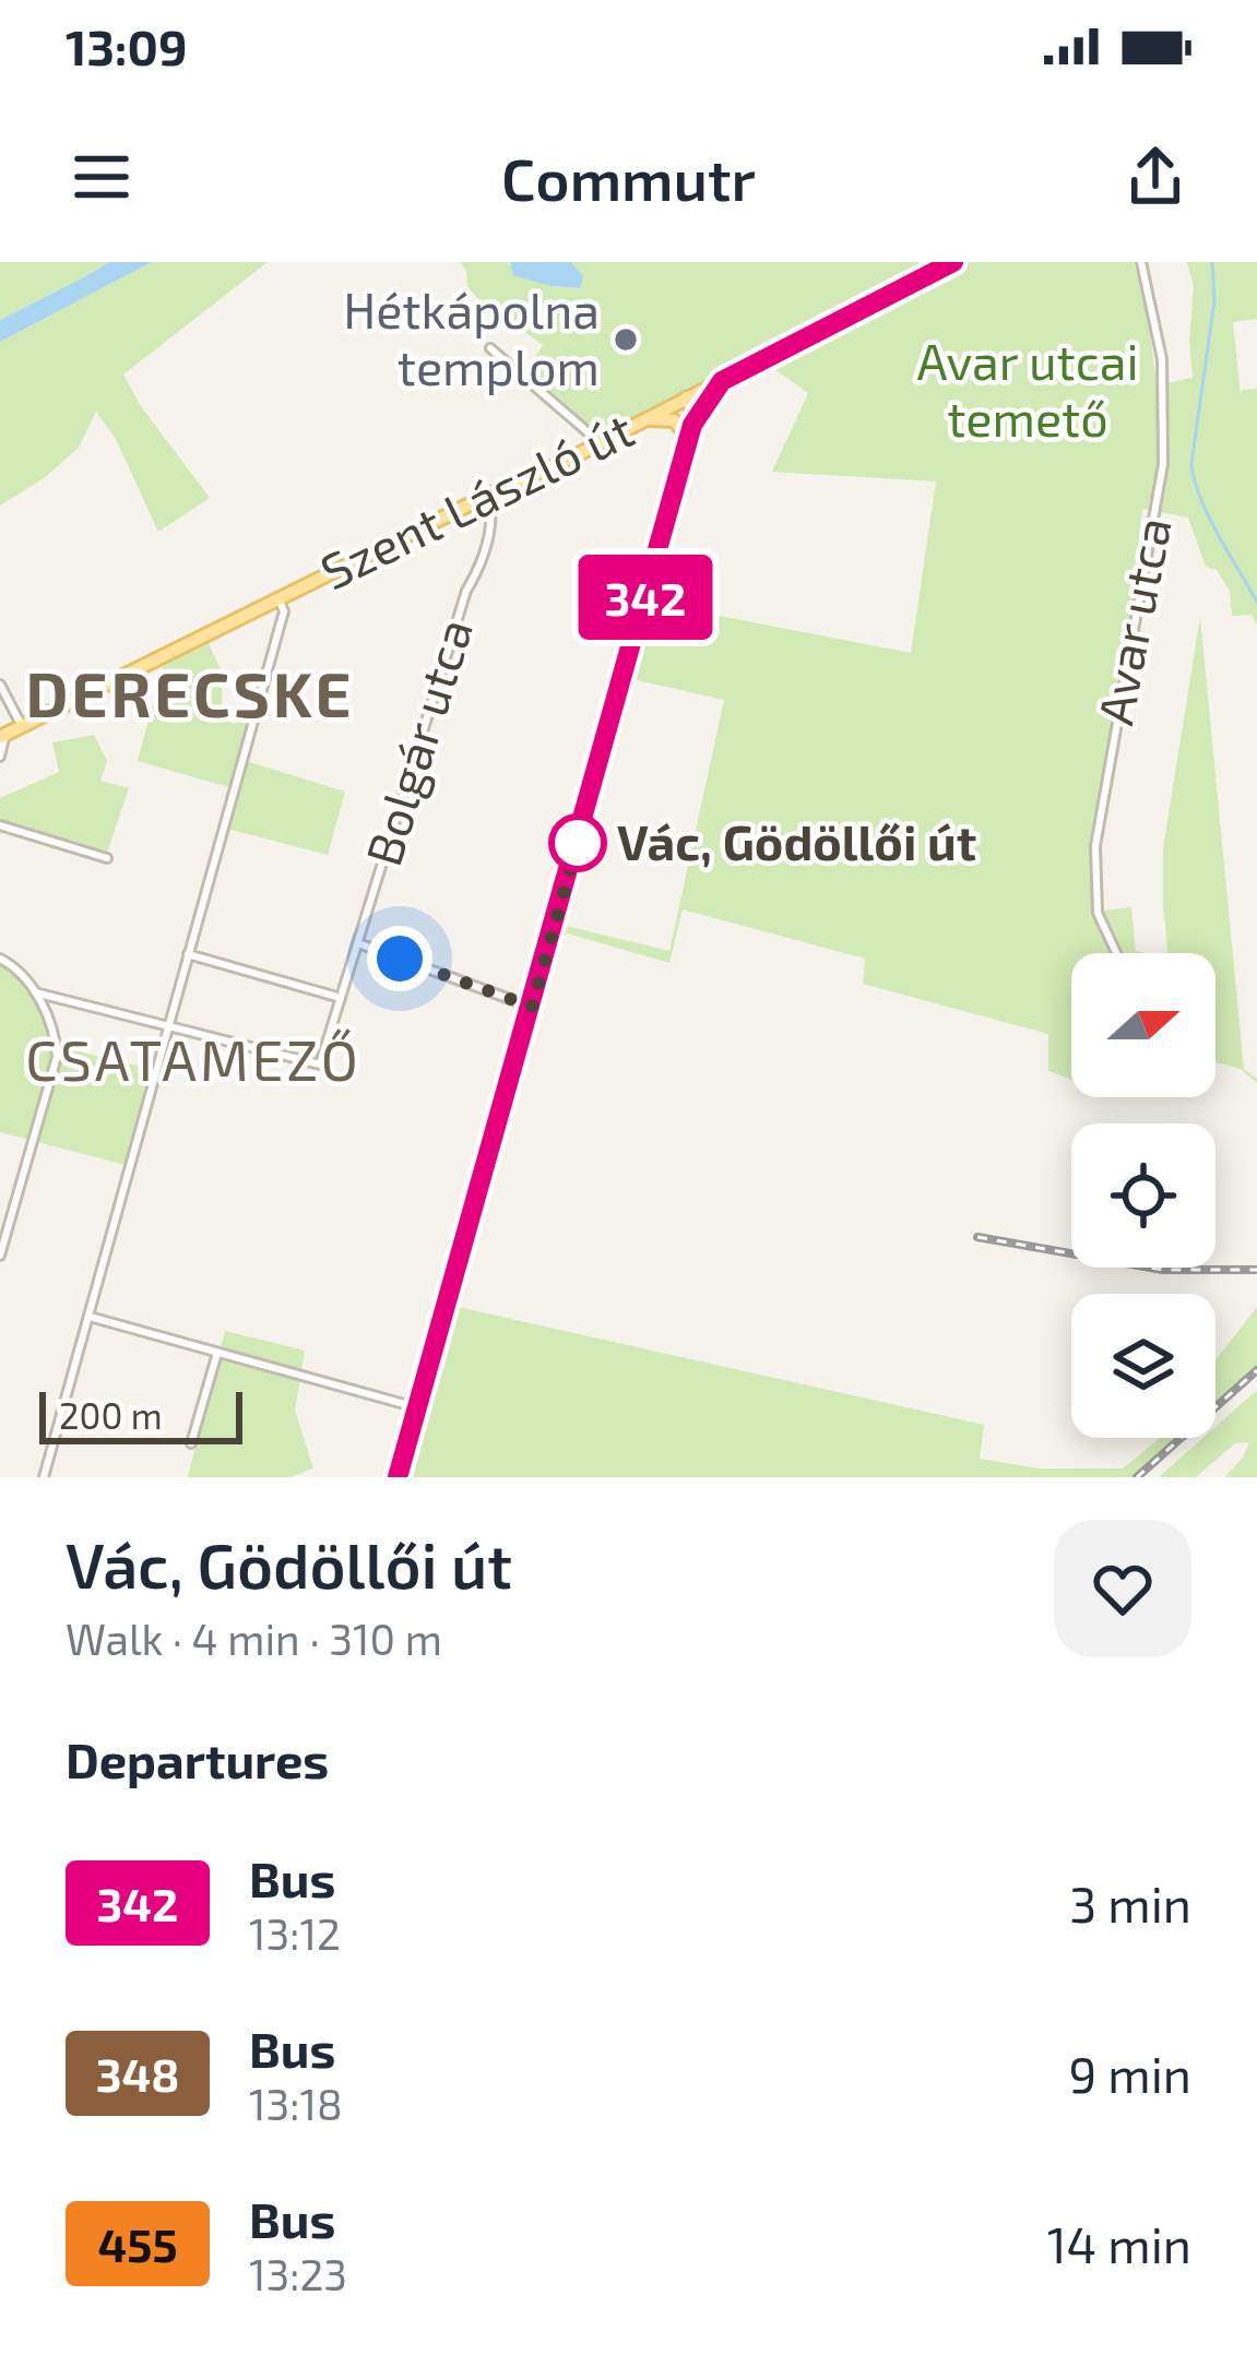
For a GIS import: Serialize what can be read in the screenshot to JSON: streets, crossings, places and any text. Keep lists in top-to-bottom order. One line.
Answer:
{"streets":{"main road":["Szent László út"],"street":["Avar utca","Bolgár utca"]},"crossings":[["Szent László út","Bolgár utca"]],"districts":["DERECSKE","CSATAMEZŐ"],"parks":["Avar utcai temető"],"places":["Hétkápolna templom","Vác, Gödöllői út"],"lines":["bus line 342"],"scale_bar":"200 m","north":"right","page":{"status":"13:09","header":"Commutr","on_map":"342","scale":"200 m","heading":[["Vác, Gödöllői út","Walk · 4 min · 310 m"],"Departures"],"list":[{"mark":"342","name":"Bus","note":"13:12","value":"3 min"},{"mark":"348","name":"Bus","note":"13:18","value":"9 min"},{"mark":"455","name":"Bus","note":"13:23","value":"14 min"}]}}
